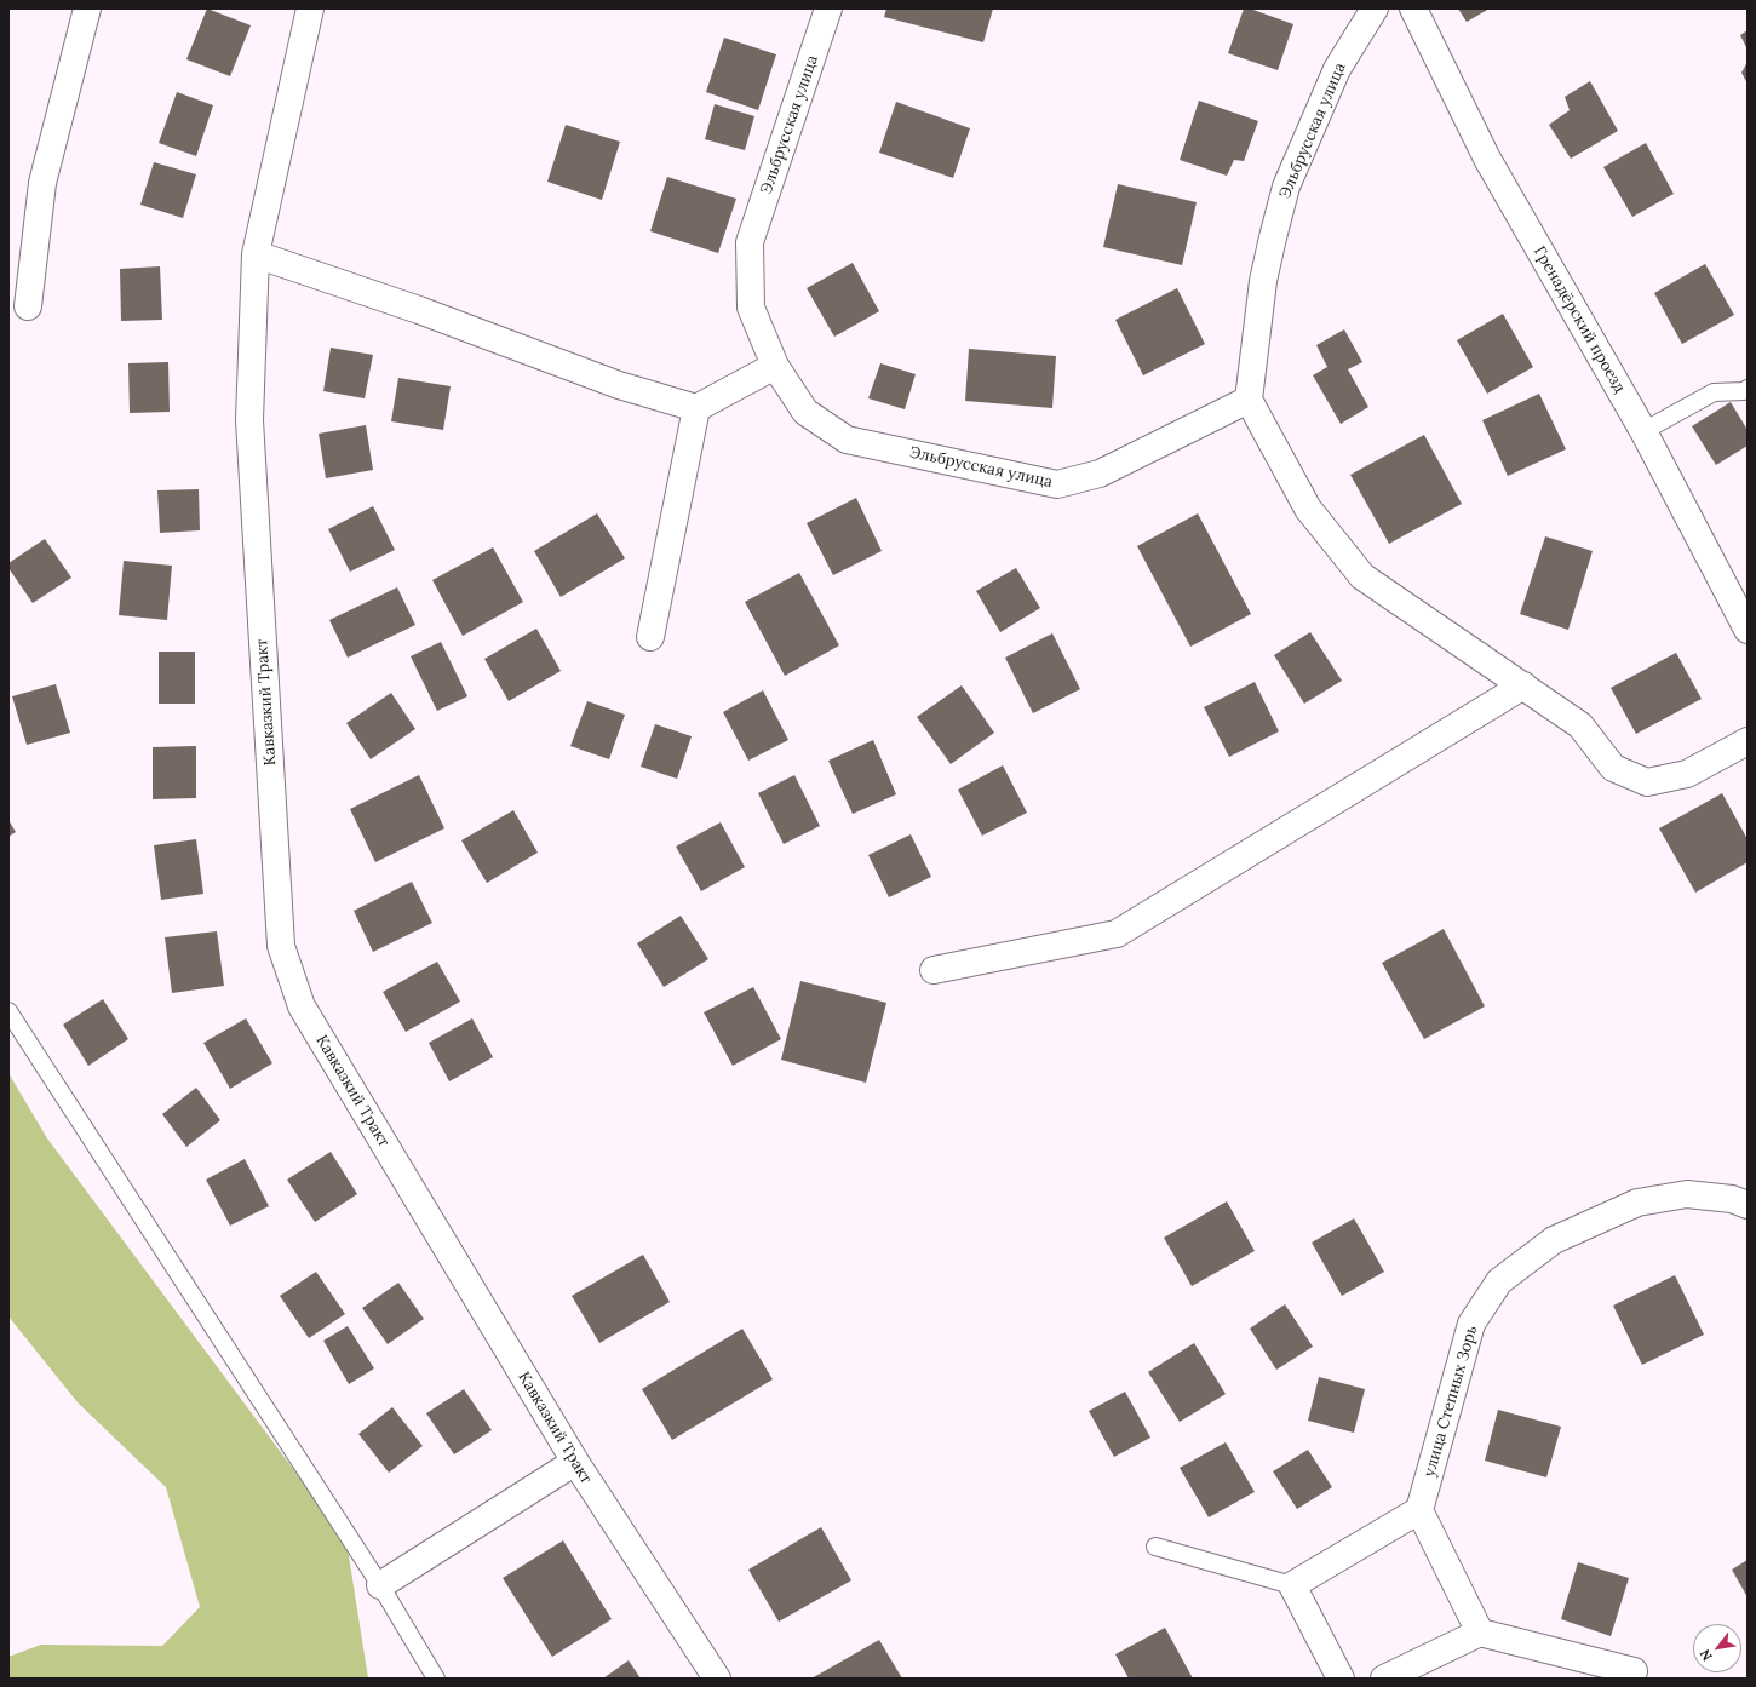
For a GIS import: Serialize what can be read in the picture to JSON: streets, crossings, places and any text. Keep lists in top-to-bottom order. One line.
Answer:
{"streets":{"street":["Эльбрусская улица","Гренадёрский проезд","Кавказкий Тракт","улица Степных Зорь"]},"north":"bottom left"}
